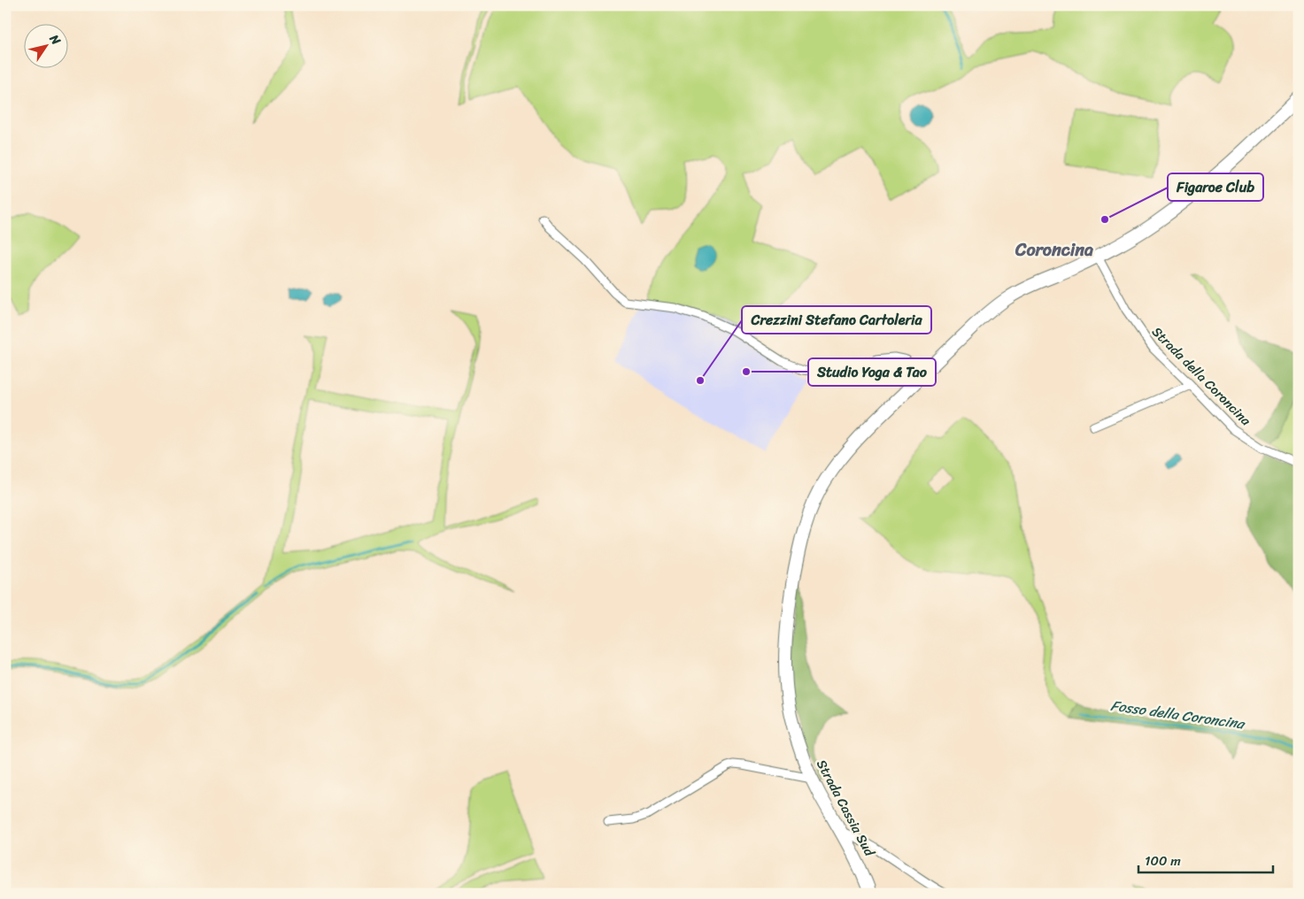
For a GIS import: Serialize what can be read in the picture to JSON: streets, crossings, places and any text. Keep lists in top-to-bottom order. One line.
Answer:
{"streets":{"main road":["Strada Cassia Sud"],"street":["Strada della Coroncina"]},"crossings":[["Strada della Coroncina","Strada Cassia Sud"]],"districts":["Coroncina"],"water":["Fosso della Coroncina"],"places":["Figaroe Club","Studio Yoga & Tao","Crezzini Stefano Cartoleria"],"scale_bar":"100 m","north":"top right"}
